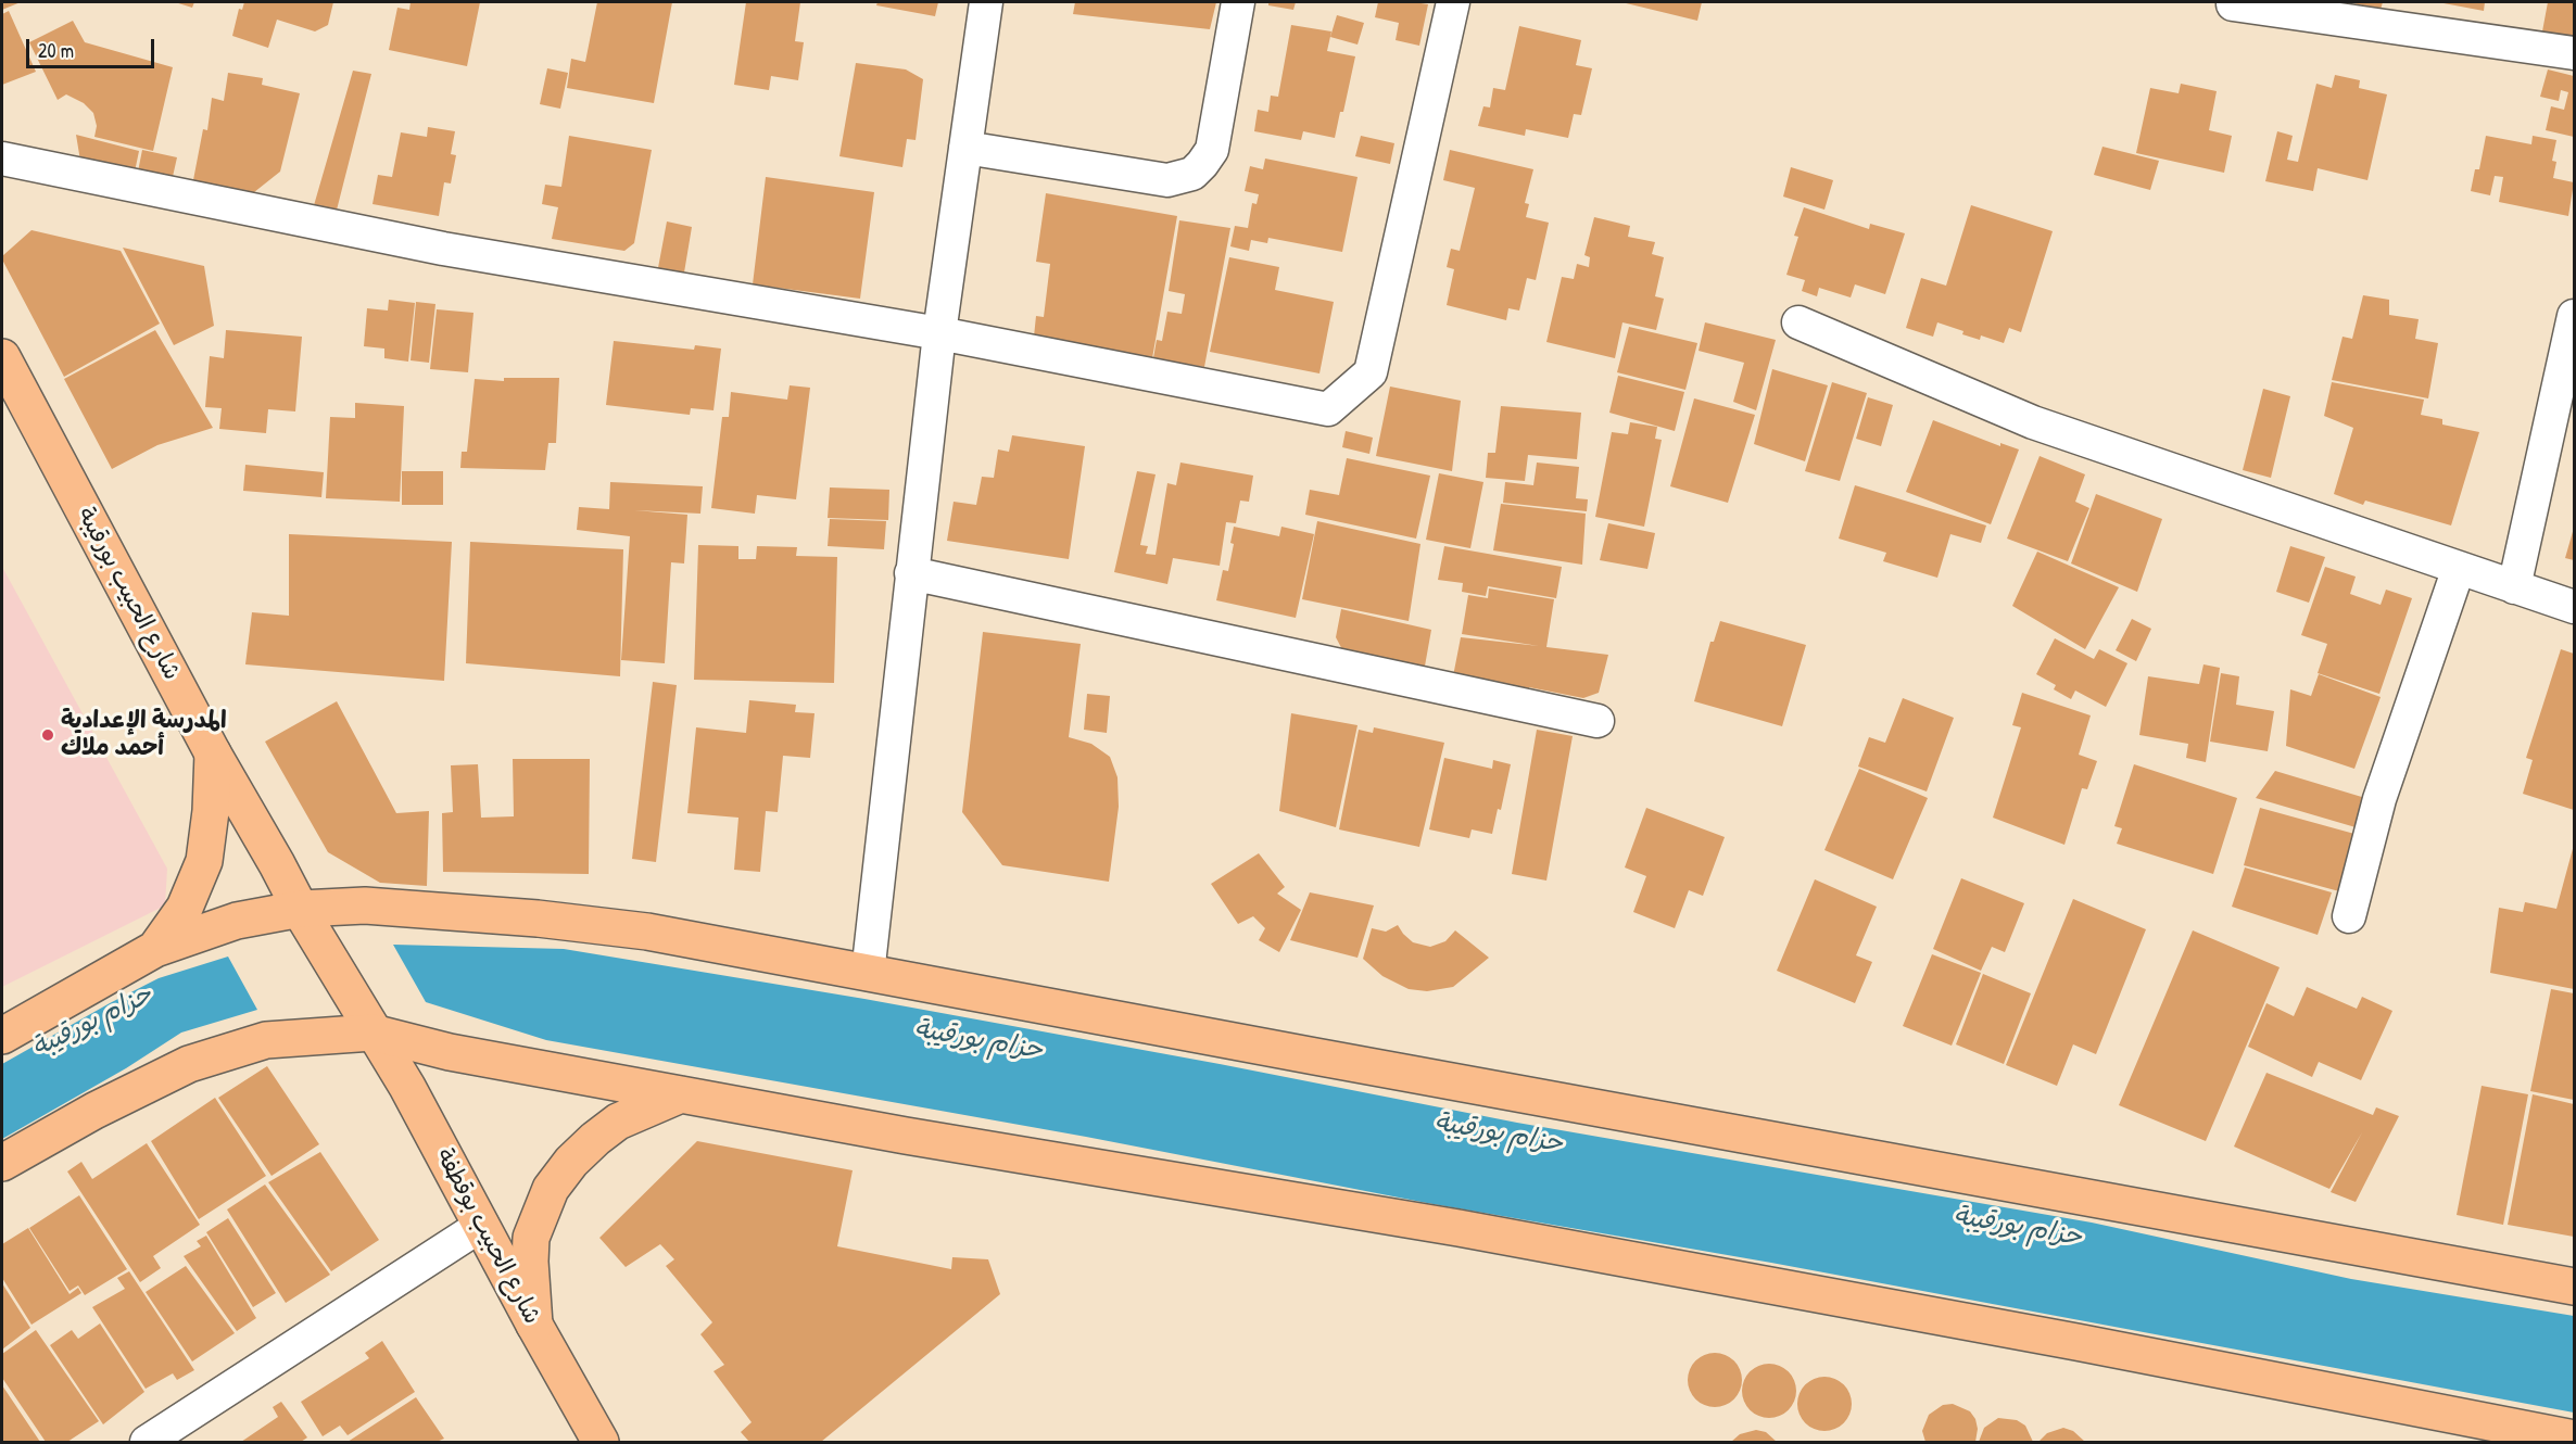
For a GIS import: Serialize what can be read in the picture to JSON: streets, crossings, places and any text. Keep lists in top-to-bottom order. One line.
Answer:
{"streets":{"main road":["شارع الحبيب بورقيبة","شارع الحبيب بوقطفة"]},"crossings":[["شارع الحبيب بورقيبة","شارع الحبيب بوقطفة"]],"water":["حزام بورقيبة"],"places":["المدرسة الإعدادية أحمد ملاك"],"scale_bar":"20 m"}
